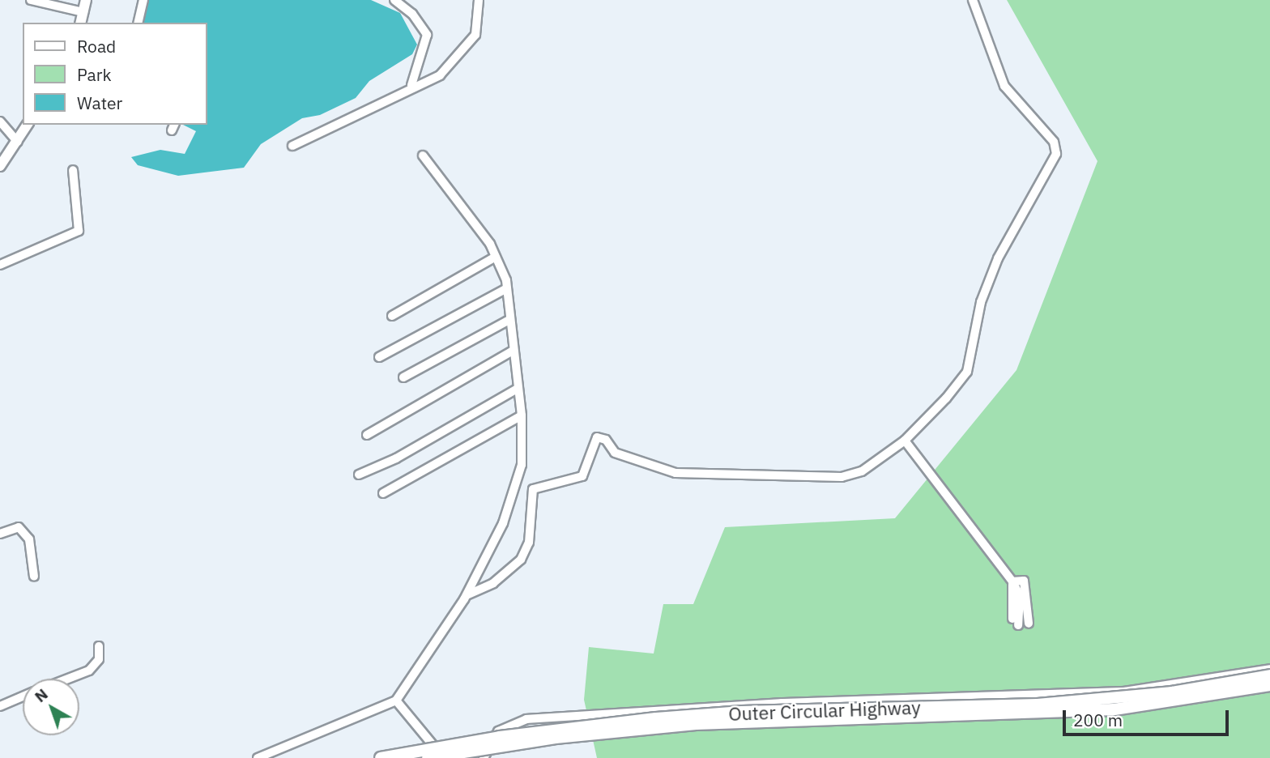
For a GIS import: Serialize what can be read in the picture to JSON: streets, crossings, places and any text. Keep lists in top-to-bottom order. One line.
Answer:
{"streets":{"highway":["Outer Circular Highway"]},"legend":["Road","Park","Water"],"scale_bar":"200 m","north":"top left"}
